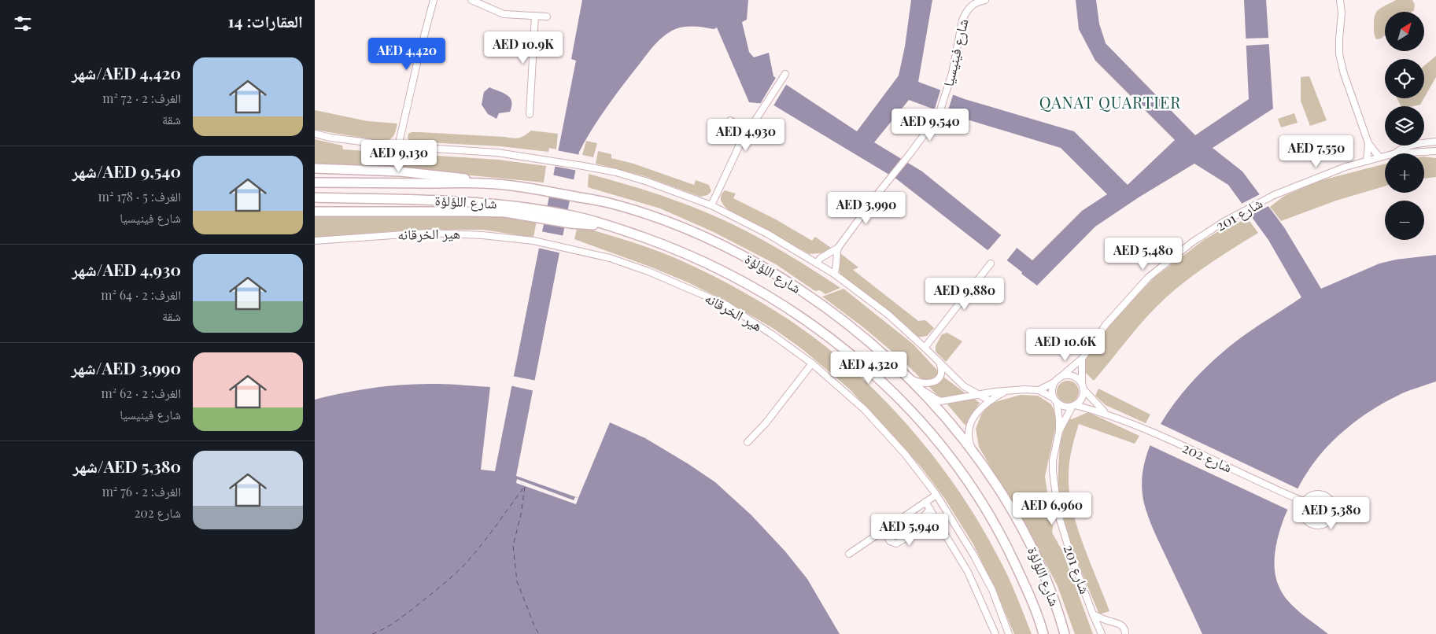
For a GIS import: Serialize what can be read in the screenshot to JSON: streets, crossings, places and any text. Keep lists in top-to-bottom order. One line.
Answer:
{"streets":{"main road":["شارع اللؤلؤة"],"street":["شارع فينيسيا","شارع 201","هير الخرقانه","شارع 202"]},"crossings":[["شارع 201","شارع 202"]],"districts":["QANAT QUARTIER"],"north":"top right","page":{"heading":"العقارات: 14","map_buttons":["+","−"],"price":["AED 10.9K","AED 4,420","AED 9,540","AED 4,930","AED 7,550","AED 9,130","AED 3,990","AED 5,480","AED 9,880","AED 10.6K","AED 4,320","AED 6,960","AED 5,380","AED 5,940"],"list":[{"name":"AED 4,420/شهر","note":"الغرف: 2 · 72 m² · شقة"},{"name":"AED 9,540/شهر","note":"الغرف: 5 · 178 m² · شارع فينيسيا"},{"name":"AED 4,930/شهر","note":"الغرف: 2 · 64 m² · شقة"},{"name":"AED 3,990/شهر","note":"الغرف: 2 · 62 m² · شارع فينيسيا"},{"name":"AED 5,380/شهر","note":"الغرف: 2 · 76 m² · شارع 202"}]}}
